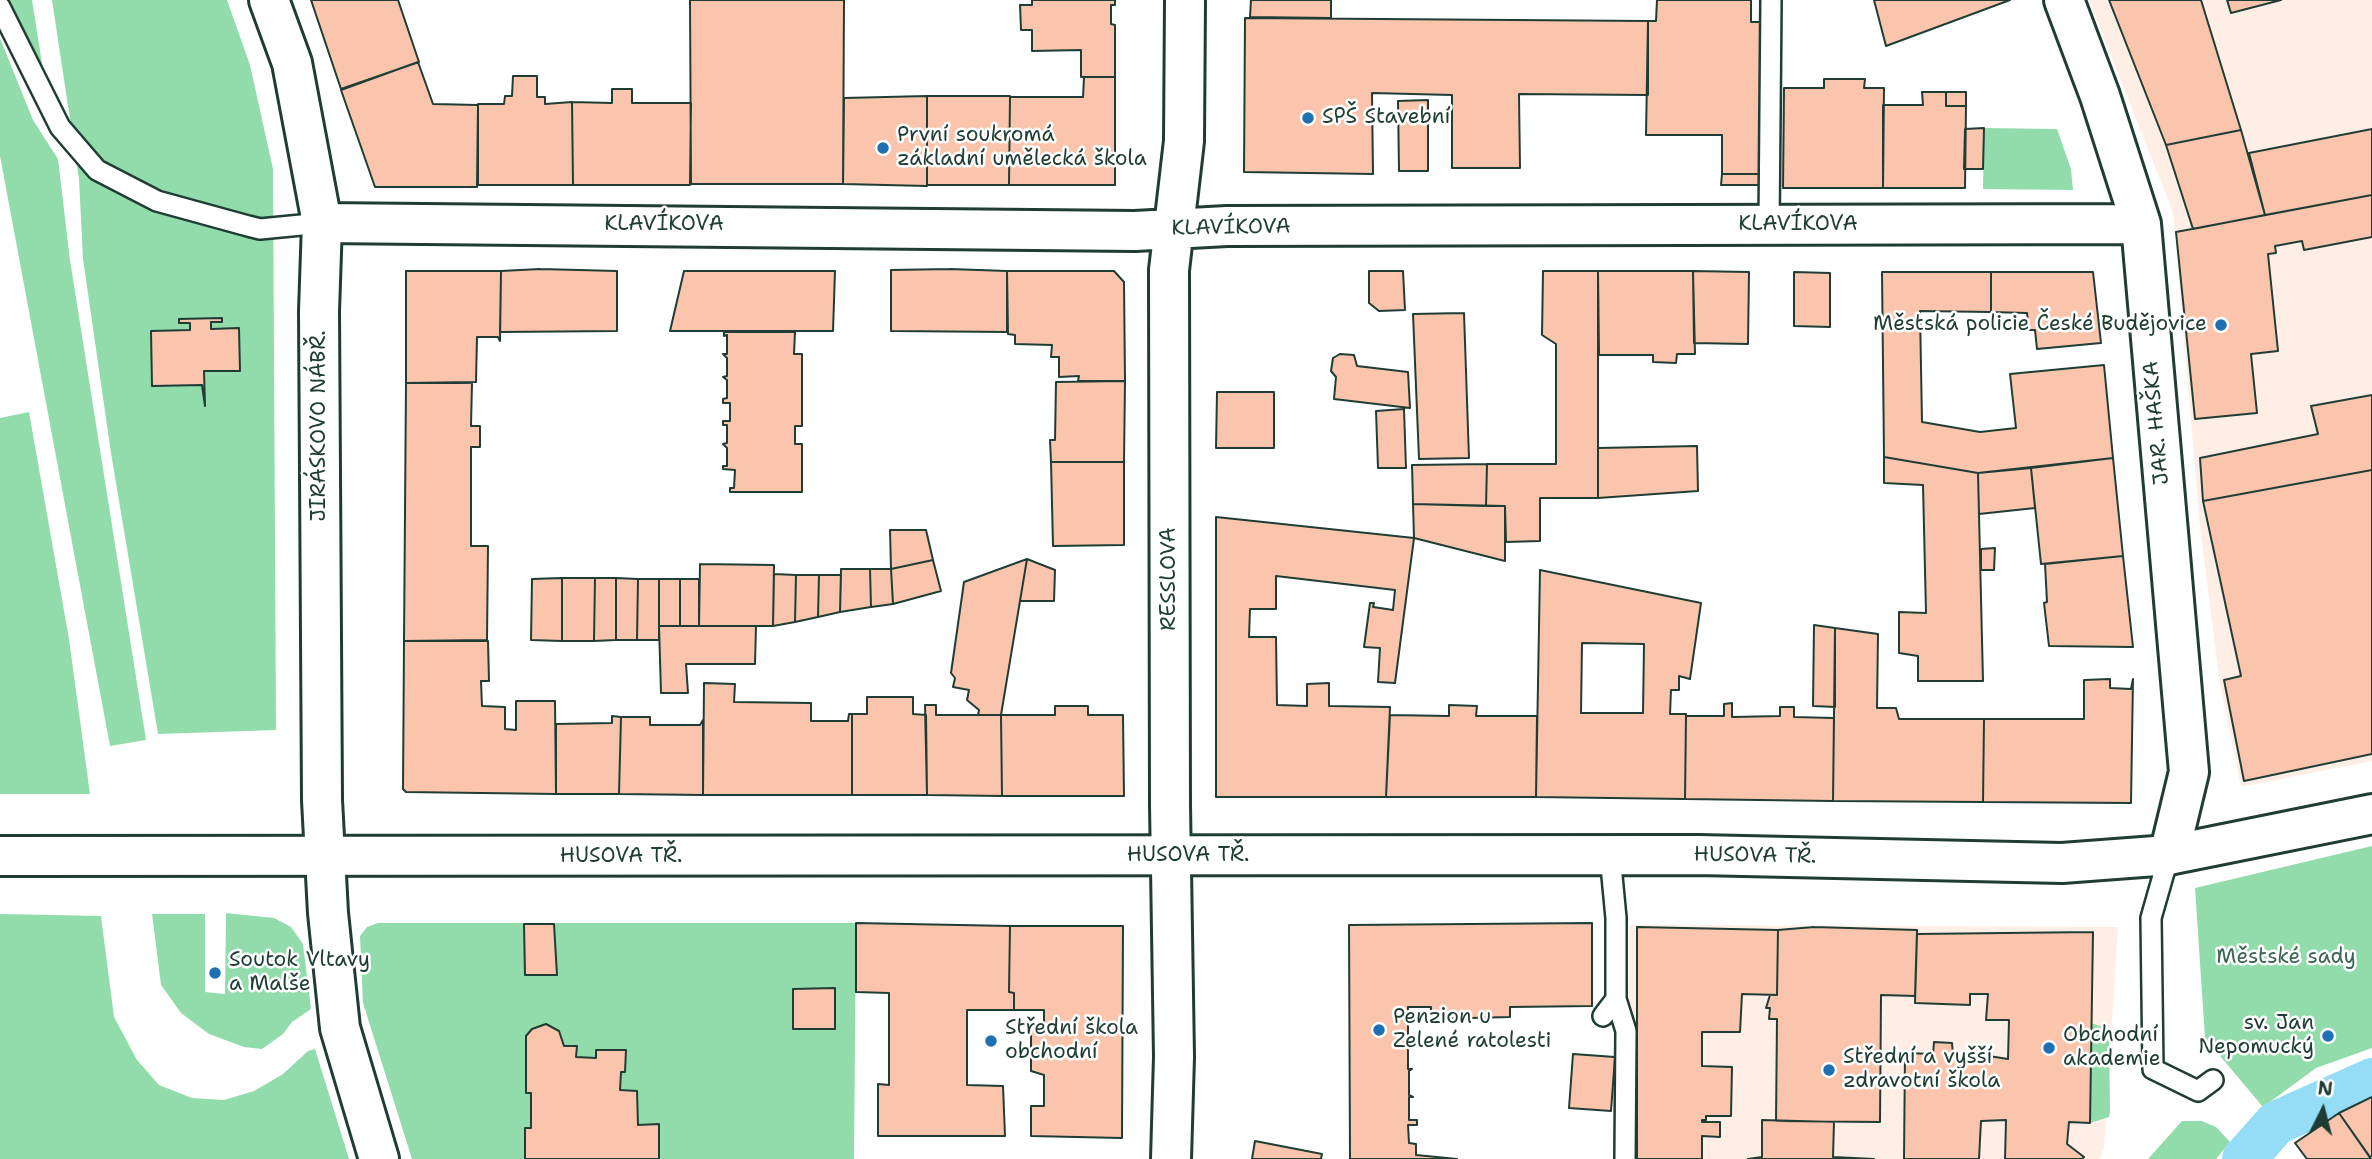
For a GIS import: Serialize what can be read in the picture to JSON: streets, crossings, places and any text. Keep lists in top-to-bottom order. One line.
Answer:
{"streets":{"street":["KLAVÍKOVA","JAR. HAŠKA","JIRÁSKOVO NÁBŘ.","RESSLOVA","HUSOVA TŘ."]},"crossings":[["KLAVÍKOVA","JAR. HAŠKA"],["KLAVÍKOVA","JIRÁSKOVO NÁBŘ."],["KLAVÍKOVA","RESSLOVA"],["JAR. HAŠKA","HUSOVA TŘ."],["JIRÁSKOVO NÁBŘ.","HUSOVA TŘ."],["RESSLOVA","HUSOVA TŘ."]],"parks":["Městské sady"],"places":["SPŠ Stavební","První soukromá základní umělecká škola","Městská policie České Budějovice","Soutok Vltavy a Malše","Penzion u Zelené ratolesti","sv. Jan Nepomucký","Střední škola obchodní","Obchodní akademie","Střední a vyšší zdravotní škola"],"north":"top"}
